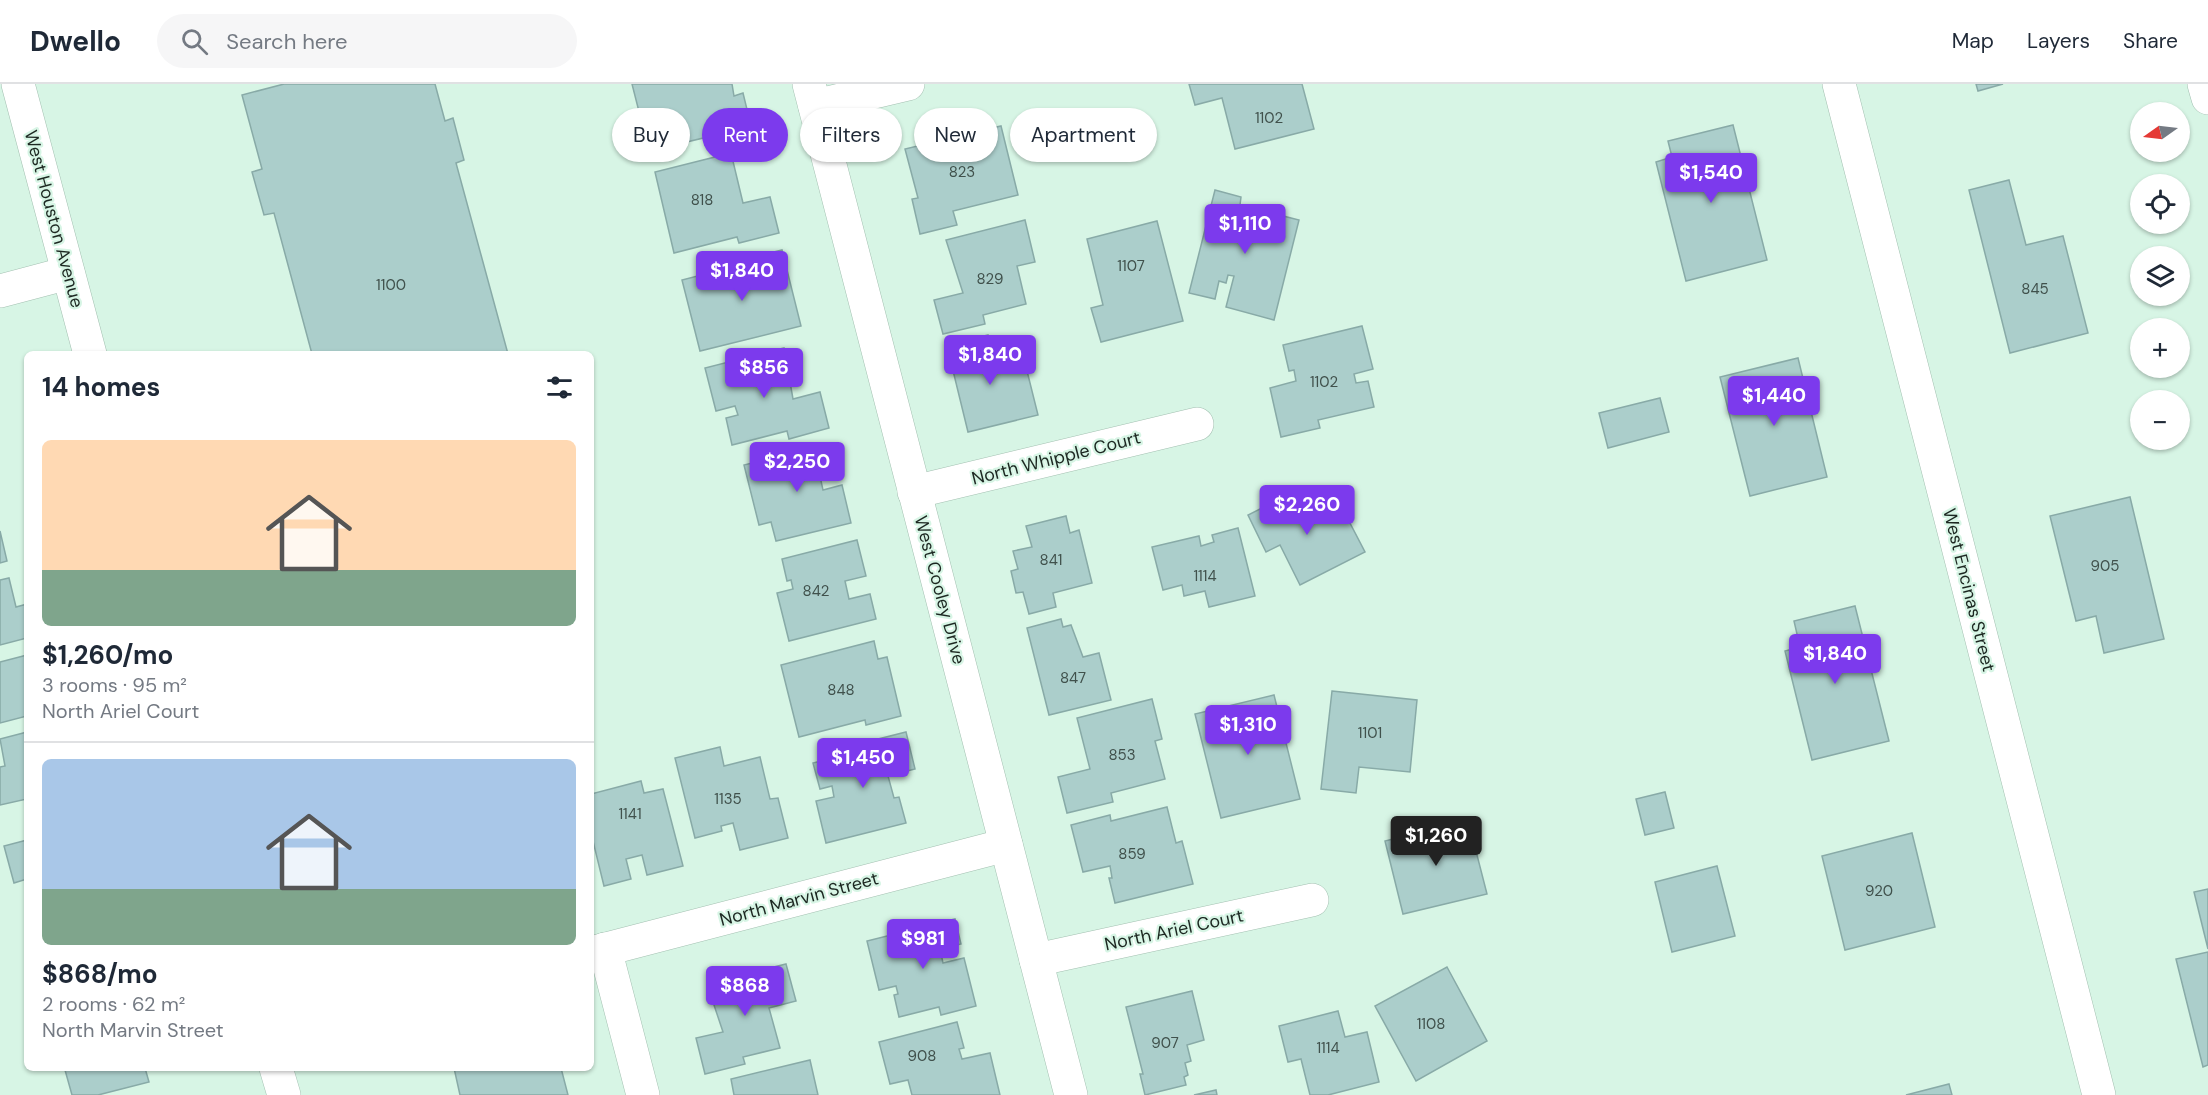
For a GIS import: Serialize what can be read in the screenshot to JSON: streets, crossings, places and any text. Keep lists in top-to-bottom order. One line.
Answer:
{"streets":{"street":["West Houston Avenue","North Whipple Court","West Cooley Drive","West Encinas Street","North Marvin Street","North Ariel Court"]},"crossings":[["North Whipple Court","West Cooley Drive"],["West Cooley Drive","North Marvin Street"],["West Cooley Drive","North Ariel Court"]],"house_numbers":["1102","823","818","1107","829","1100","845","1102","841","905","1114","842","847","848","1101","853","1135","1141","859","920","1108","907","1114","908"],"north":"left","page":{"header":"Dwello","search":"Search here","nav":["Map","Layers","Share"],"map_buttons":["+","−"],"chip":["Buy","Rent","Filters","New","Apartment"],"price":["$1,540","$1,110","$1,840","$1,840","$856","$1,440","$2,250","$2,260","$1,840","$1,310","$1,450","$1,260","$981","$868"],"heading":"14 homes","list":[{"name":"$1,260/mo","note":"3 rooms · 95 m² · North Ariel Court"},{"name":"$868/mo","note":"2 rooms · 62 m² · North Marvin Street"}]}}
